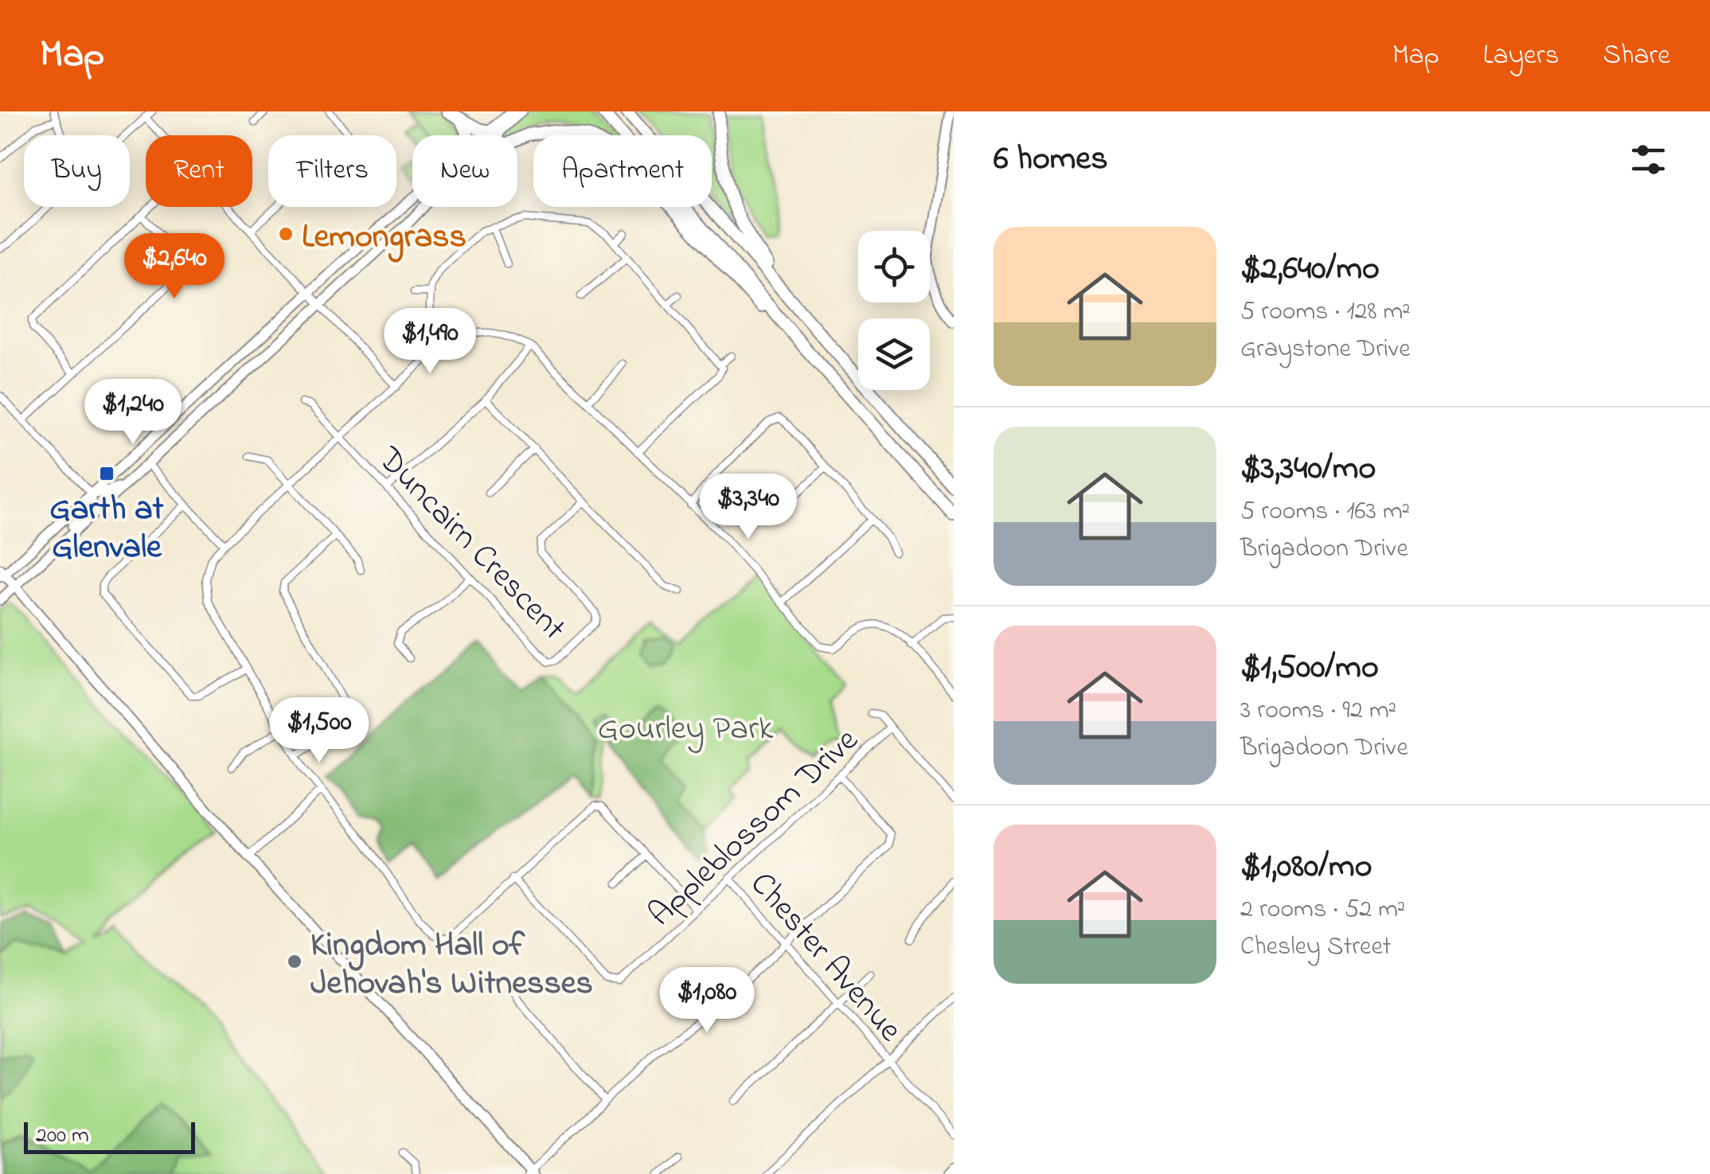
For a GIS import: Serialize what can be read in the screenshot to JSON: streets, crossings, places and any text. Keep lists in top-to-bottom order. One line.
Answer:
{"streets":{"street":["Duncairn Crescent","Appleblossom Drive","Chester Avenue"]},"crossings":[["Appleblossom Drive","Chester Avenue"]],"parks":["Gourley Park"],"places":{"other":["Lemongrass","Kingdom Hall of Jehovah's Witnesses"],"transit":["Garth at Glenvale"]},"scale_bar":"200 m","page":{"header":"Map","nav":["Map","Layers","Share"],"heading":"6 homes","chip":["Buy","Rent","Filters","New","Apartment"],"list":[{"name":"$2,640/mo","note":"5 rooms · 128 m² · Graystone Drive"},{"name":"$3,340/mo","note":"5 rooms · 163 m² · Brigadoon Drive"},{"name":"$1,500/mo","note":"3 rooms · 92 m² · Brigadoon Drive"},{"name":"$1,080/mo","note":"2 rooms · 52 m² · Chesley Street"}],"price":["$2,640","$1,490","$1,240","$3,340","$1,500","$1,080"],"scale":"200 m"}}
